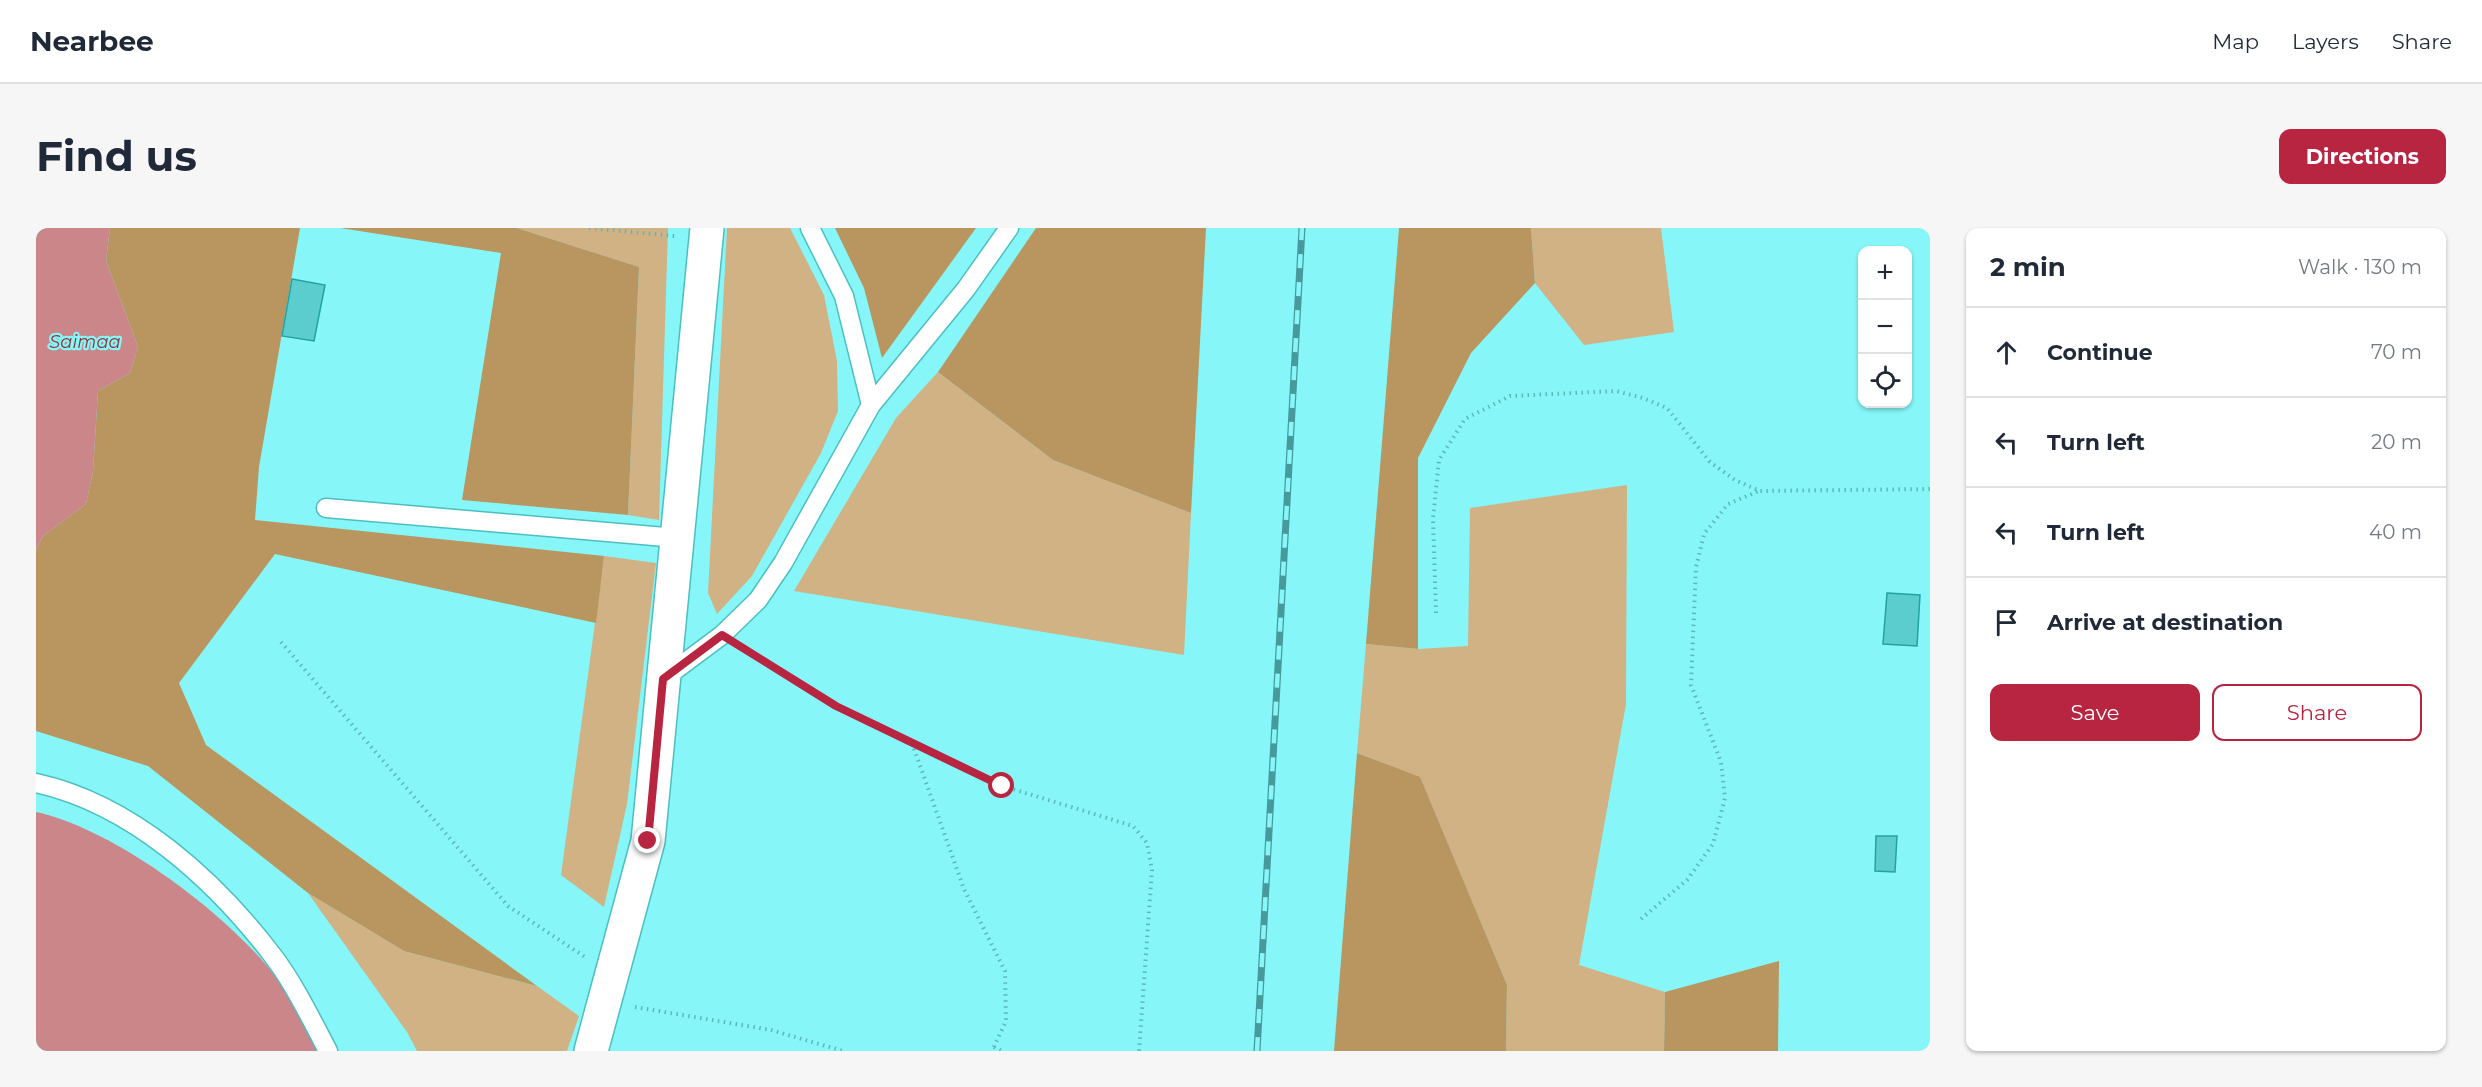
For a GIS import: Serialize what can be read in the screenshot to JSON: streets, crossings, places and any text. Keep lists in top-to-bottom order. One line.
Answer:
{"water":["Saimaa"],"page":{"header":"Nearbee","nav":["Map","Layers","Share"],"buttons":["Directions",["Save","Share"]],"title":"Find us","heading":["2 min","Walk · 130 m"],"map_buttons":["+","−"],"list":[["Continue","70 m"],["Turn left","20 m"],["Turn left","40 m"],"Arrive at destination"]}}
